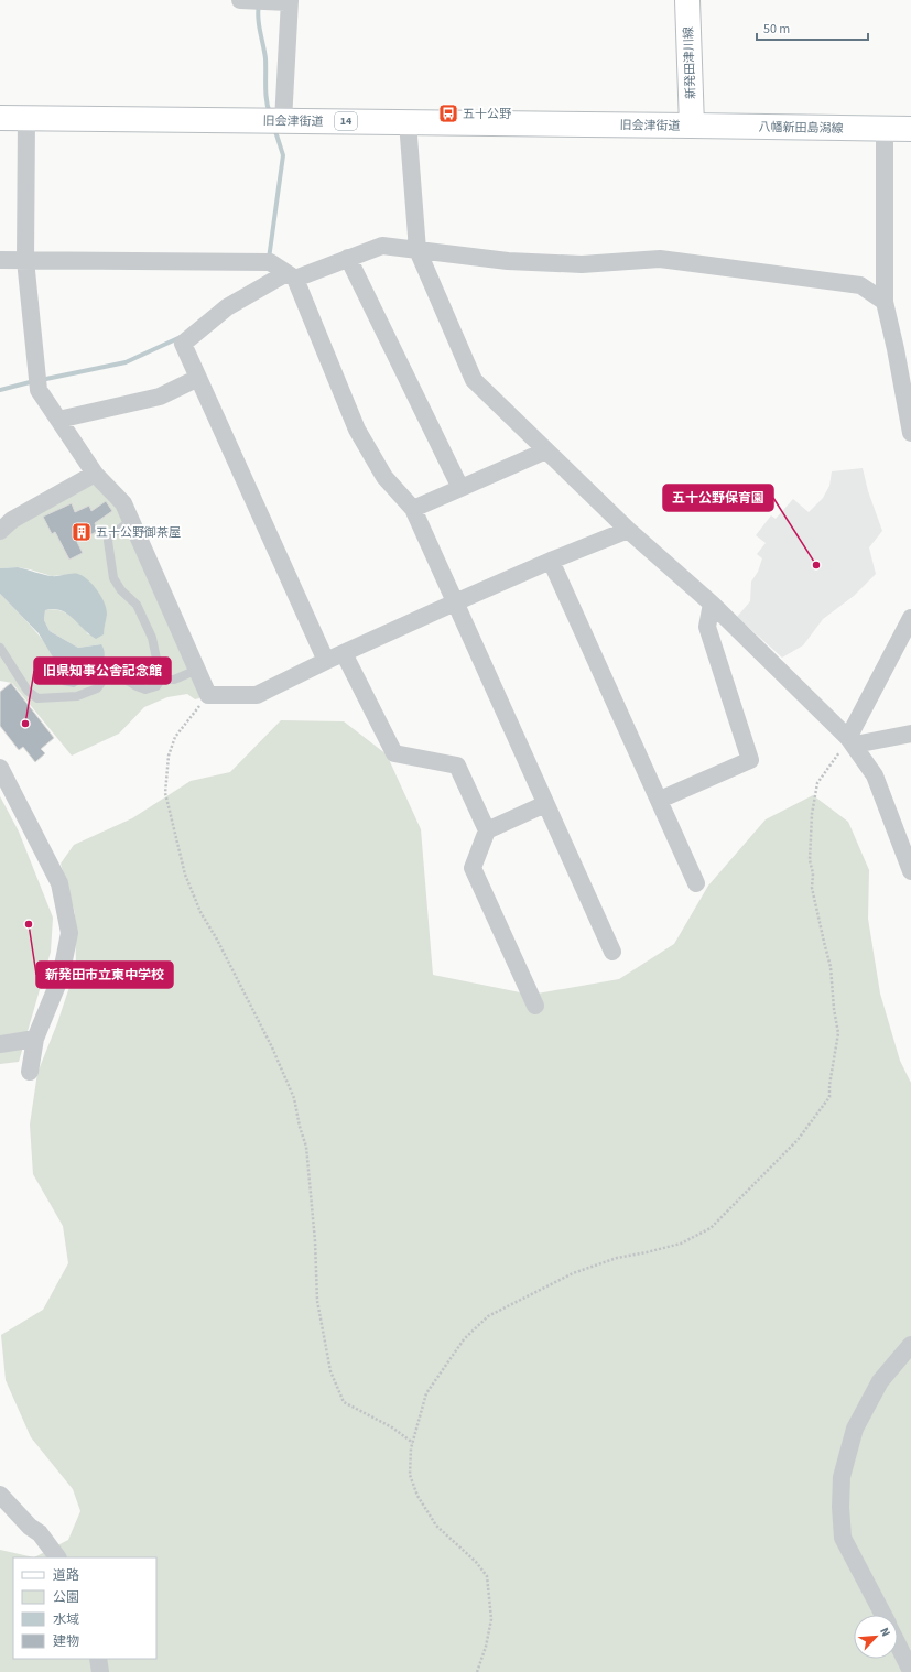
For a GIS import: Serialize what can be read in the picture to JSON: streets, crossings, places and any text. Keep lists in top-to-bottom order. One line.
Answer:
{"streets":{"main road":["新発田津川線","旧会津街道","14","八幡新田島潟線"]},"crossings":[["新発田津川線","旧会津街道"],["新発田津川線","八幡新田島潟線"],["旧会津街道","八幡新田島潟線"]],"places":{"bus stop":["五十公野"],"building":["五十公野御茶屋"],"other":["五十公野保育園","旧県知事公舎記念館","新発田市立東中学校"]},"legend":["道路","公園","水域","建物"],"scale_bar":"50 m","north":"top right"}
